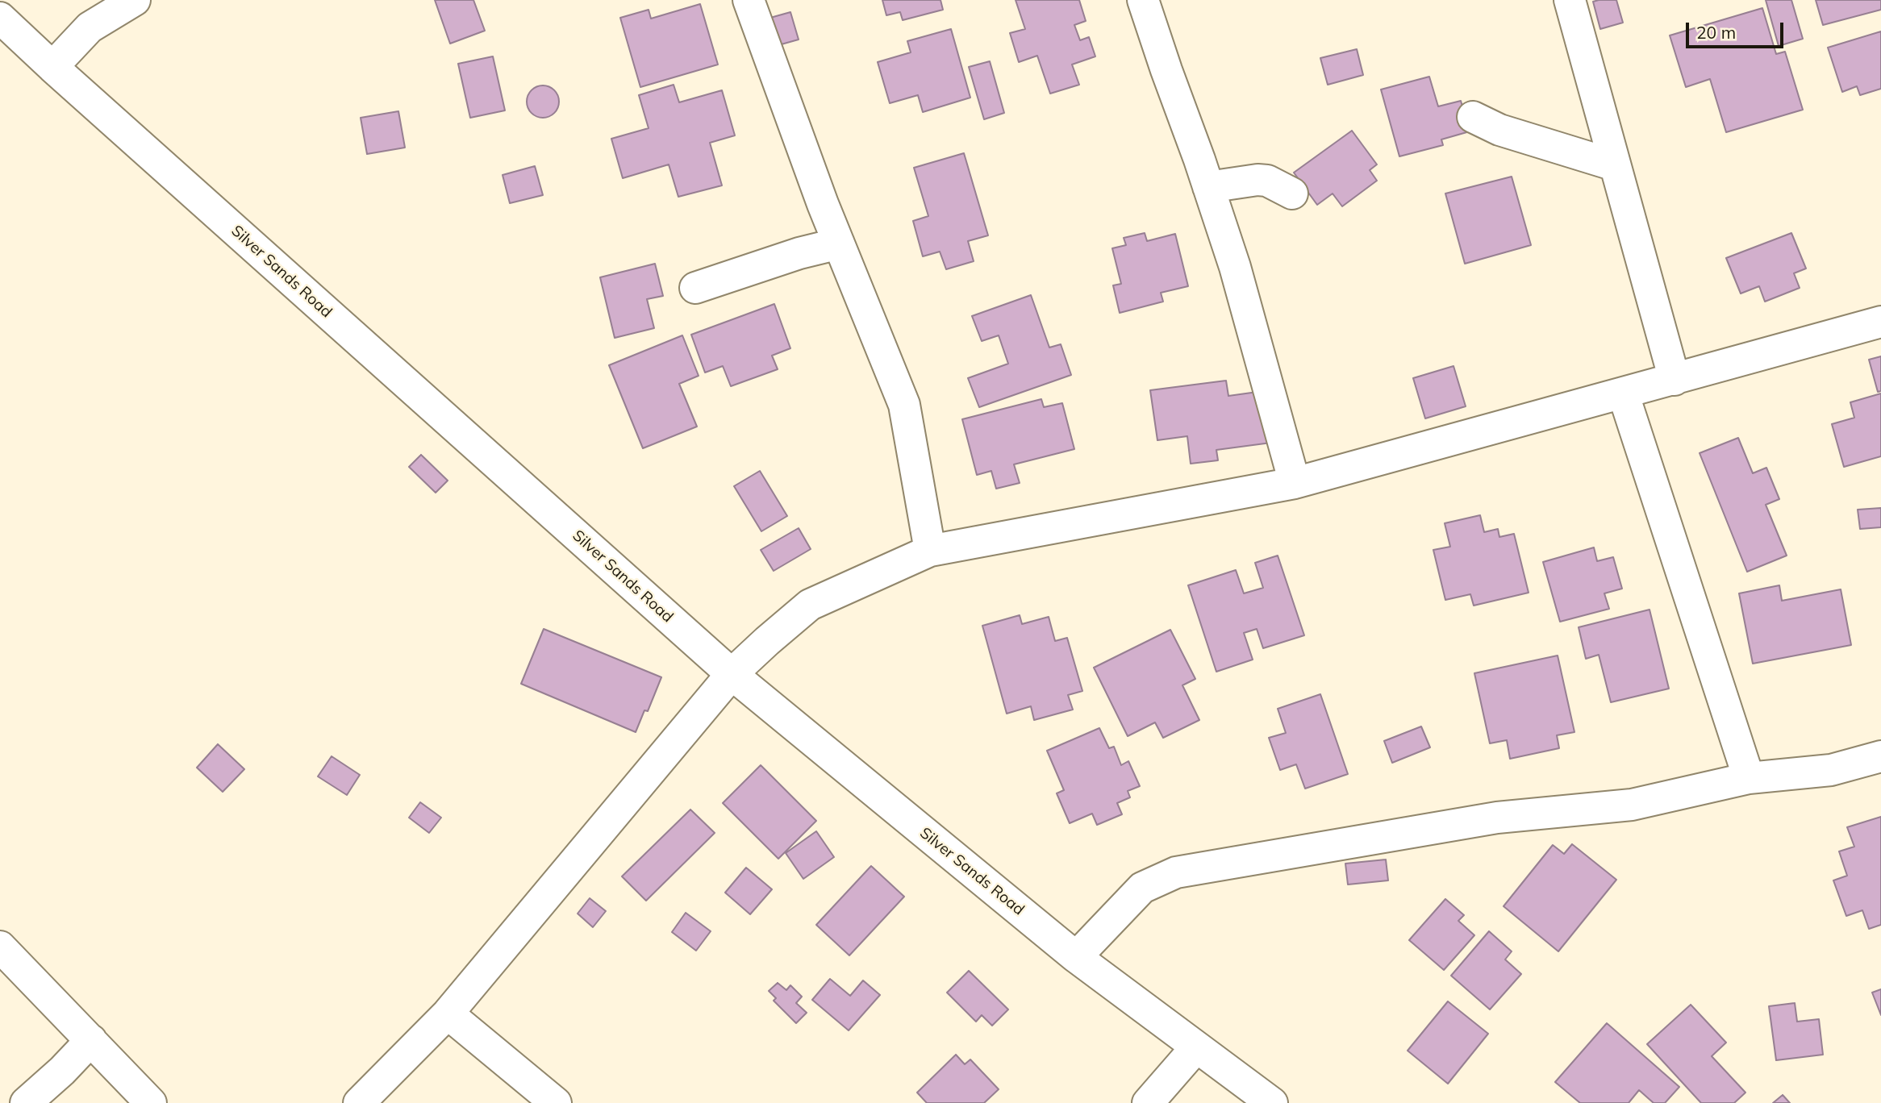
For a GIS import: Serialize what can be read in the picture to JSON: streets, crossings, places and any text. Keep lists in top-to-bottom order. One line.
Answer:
{"streets":{"street":["Silver Sands Road"]},"scale_bar":"20 m"}
